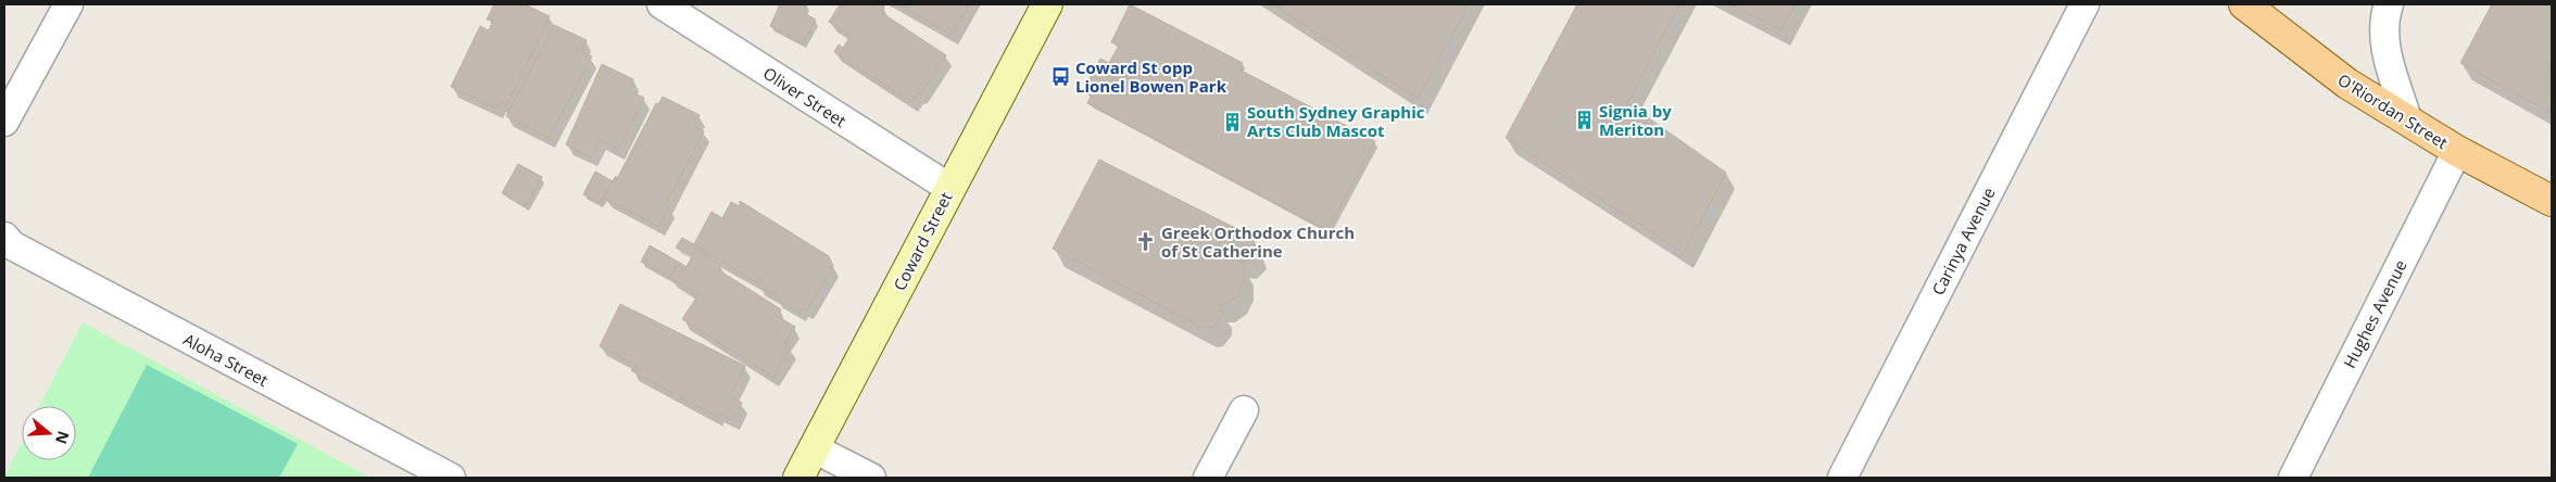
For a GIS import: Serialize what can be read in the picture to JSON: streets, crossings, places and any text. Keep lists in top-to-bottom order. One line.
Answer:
{"streets":{"main road":["O'Riordan Street"],"street":["Oliver Street","Coward Street","Carinya Avenue","Hughes Avenue","Aloha Street"]},"crossings":[["Oliver Street","Coward Street"],["O'Riordan Street","Hughes Avenue"]],"places":{"bus stop":["Coward St opp Lionel Bowen Park"],"building":["Signia by Meriton","South Sydney Graphic Arts Club Mascot"],"church":["Greek Orthodox Church of St Catherine"]},"north":"right"}
